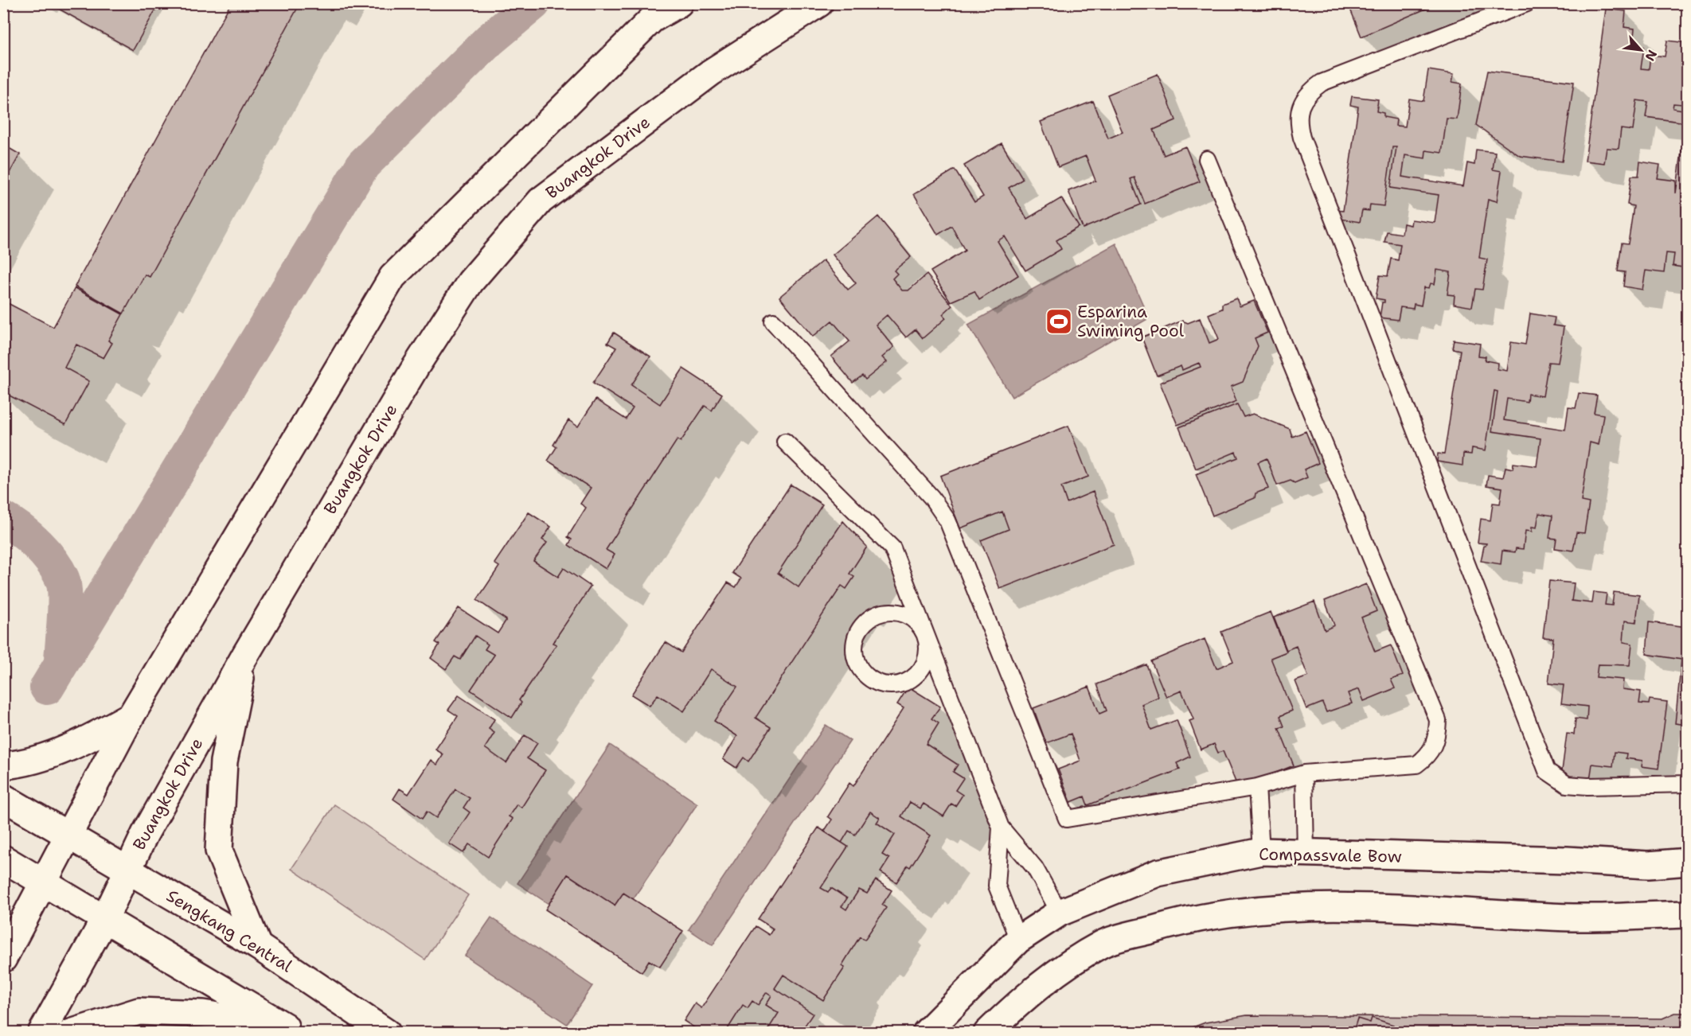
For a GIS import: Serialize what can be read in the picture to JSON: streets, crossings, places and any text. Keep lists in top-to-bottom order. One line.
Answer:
{"streets":{"main road":["Buangkok Drive","Compassvale Bow","Sengkang Central"]},"crossings":[["Buangkok Drive","Sengkang Central"]],"places":{"sports":["Esparina Swiming Pool"]},"north":"bottom right"}
